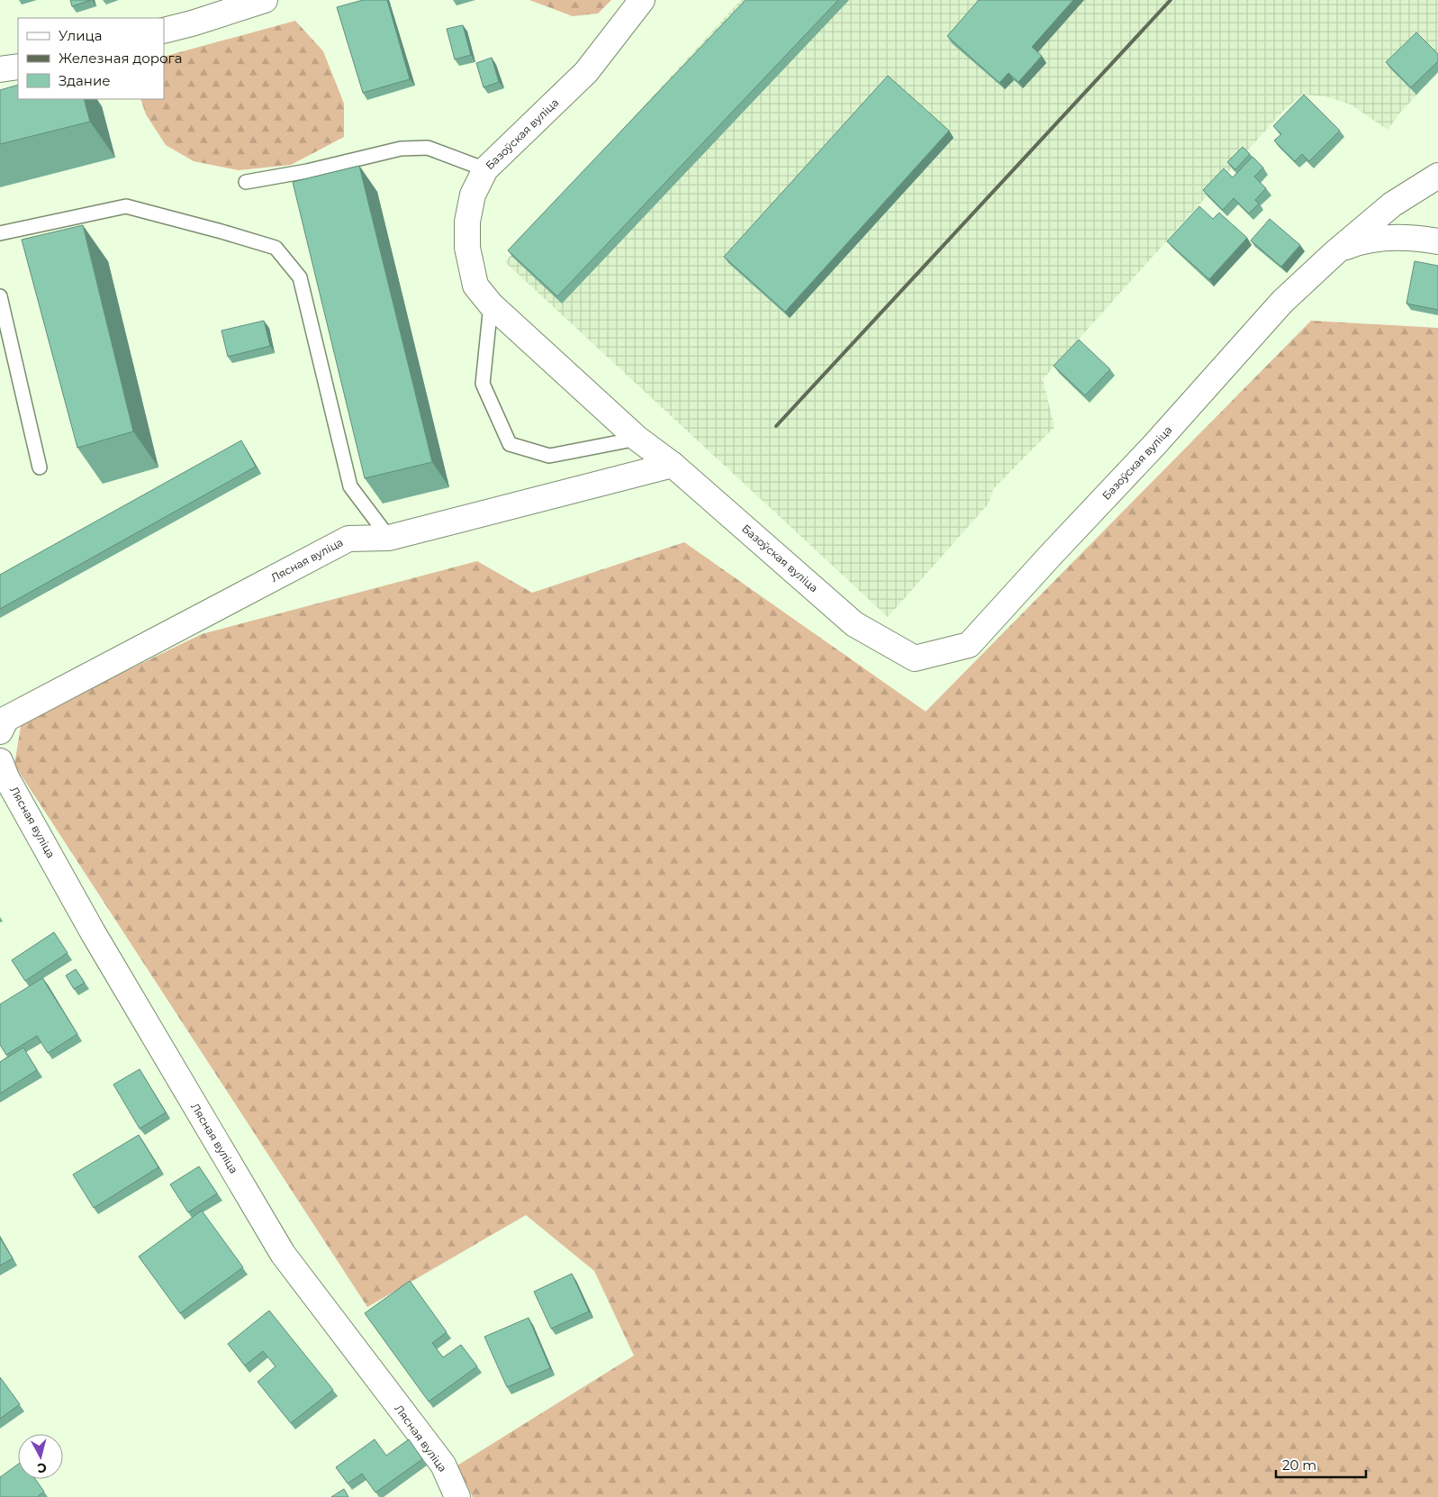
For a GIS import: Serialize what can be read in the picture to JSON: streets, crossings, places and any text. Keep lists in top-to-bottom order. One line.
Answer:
{"streets":{"street":["Базоўская вуліца","Лясная вуліца"]},"crossings":[["Базоўская вуліца","Лясная вуліца"]],"legend":["Улица","Железная дорога","Здание"],"scale_bar":"20 m","north":"bottom"}
